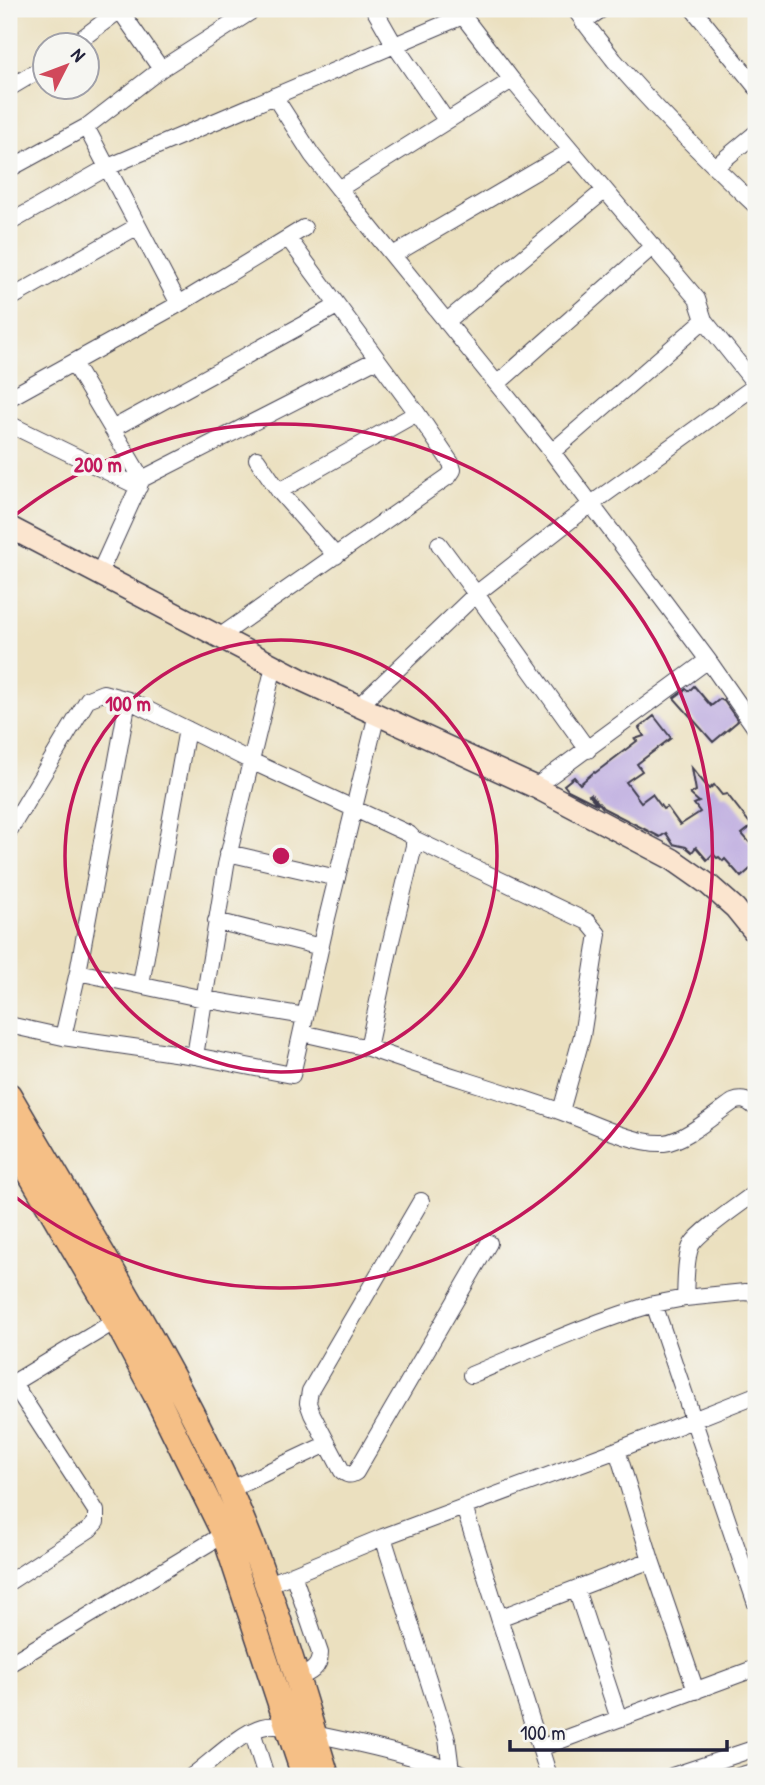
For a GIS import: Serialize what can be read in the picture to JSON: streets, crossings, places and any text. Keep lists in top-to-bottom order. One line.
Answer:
{"scale_bar":"100 m","north":"top right","rings":["200 m","100 m"]}
